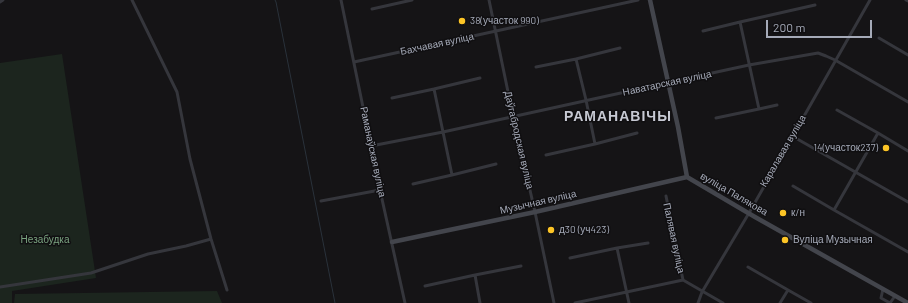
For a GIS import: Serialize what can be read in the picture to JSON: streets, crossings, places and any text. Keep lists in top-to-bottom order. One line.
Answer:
{"streets":{"street":["Бахчавая вуліца","Наватарская вуліца","Даўгабродская вуліца","Каралавая вуліца","Раманаўская вуліца","вуліца Палякова","Музычная вуліца","Палявая вуліца"]},"crossings":[["Бахчавая вуліца","Даўгабродская вуліца"],["Бахчавая вуліца","Раманаўская вуліца"],["Наватарская вуліца","Даўгабродская вуліца"],["Наватарская вуліца","Каралавая вуліца"],["Наватарская вуліца","Раманаўская вуліца"],["Наватарская вуліца","вуліца Палякова"],["Даўгабродская вуліца","Музычная вуліца"],["Каралавая вуліца","вуліца Палякова"],["Раманаўская вуліца","Музычная вуліца"],["вуліца Палякова","Музычная вуліца"]],"districts":["РАМАНАВІЧЫ"],"parks":["Незабудка"],"places":["38(участок 990)","14(участок237)","к/н","д30 (уч423)","Вуліца Музычная"],"scale_bar":"200 m"}
